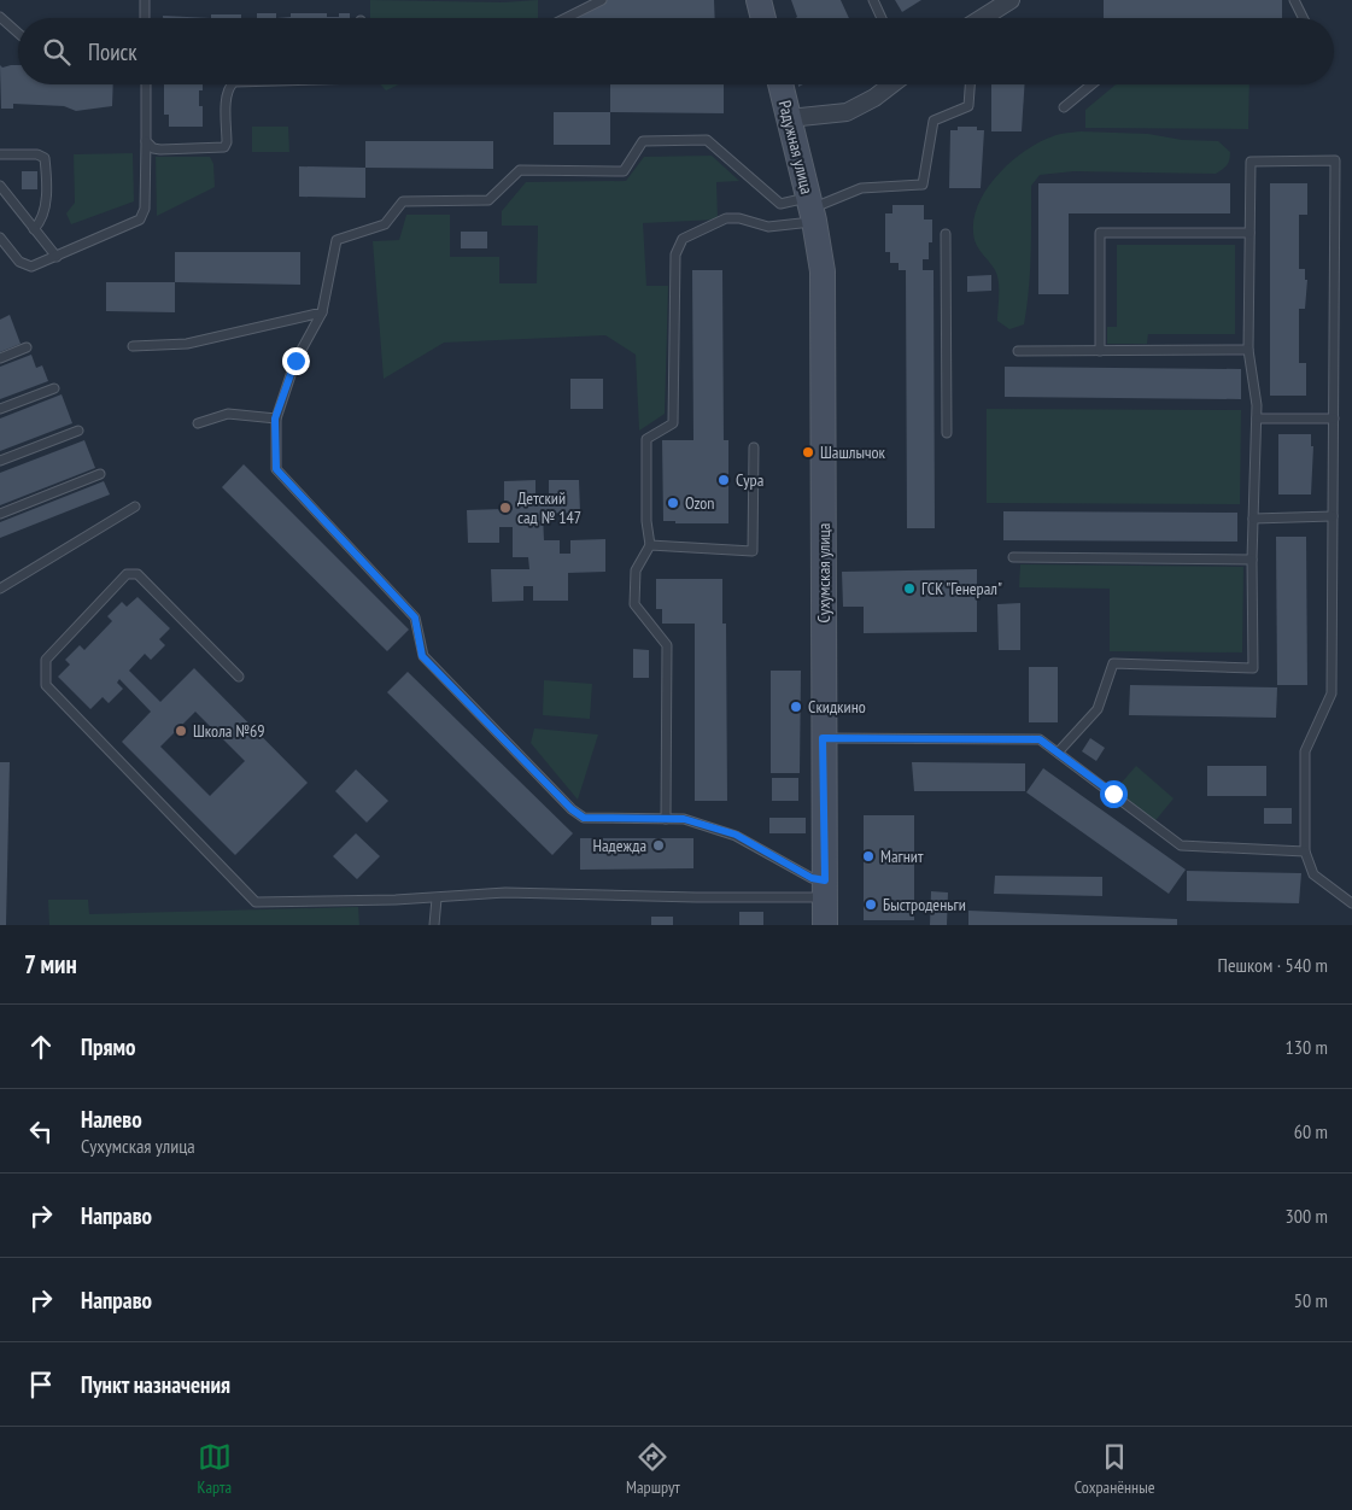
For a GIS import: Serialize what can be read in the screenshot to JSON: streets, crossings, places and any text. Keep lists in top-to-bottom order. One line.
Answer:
{"streets":{"main road":["Радужная улица","Сухумская улица"]},"crossings":[["Радужная улица","Сухумская улица"]],"places":["Шашлычок","Сура","Ozon","Детский сад № 147","ГСК \"Генерал\"","Скидкино","Школа №69","Надежда","Магнит","Быстроденьги"],"page":{"search":"Поиск","heading":["7 мин","Пешком · 540 m"],"list":[["Прямо","130 m"],["Налево","Сухумская улица","60 m"],["Направо","300 m"],["Направо","50 m"],"Пункт назначения"],"nav":["Карта","Маршрут","Сохранённые"]}}
